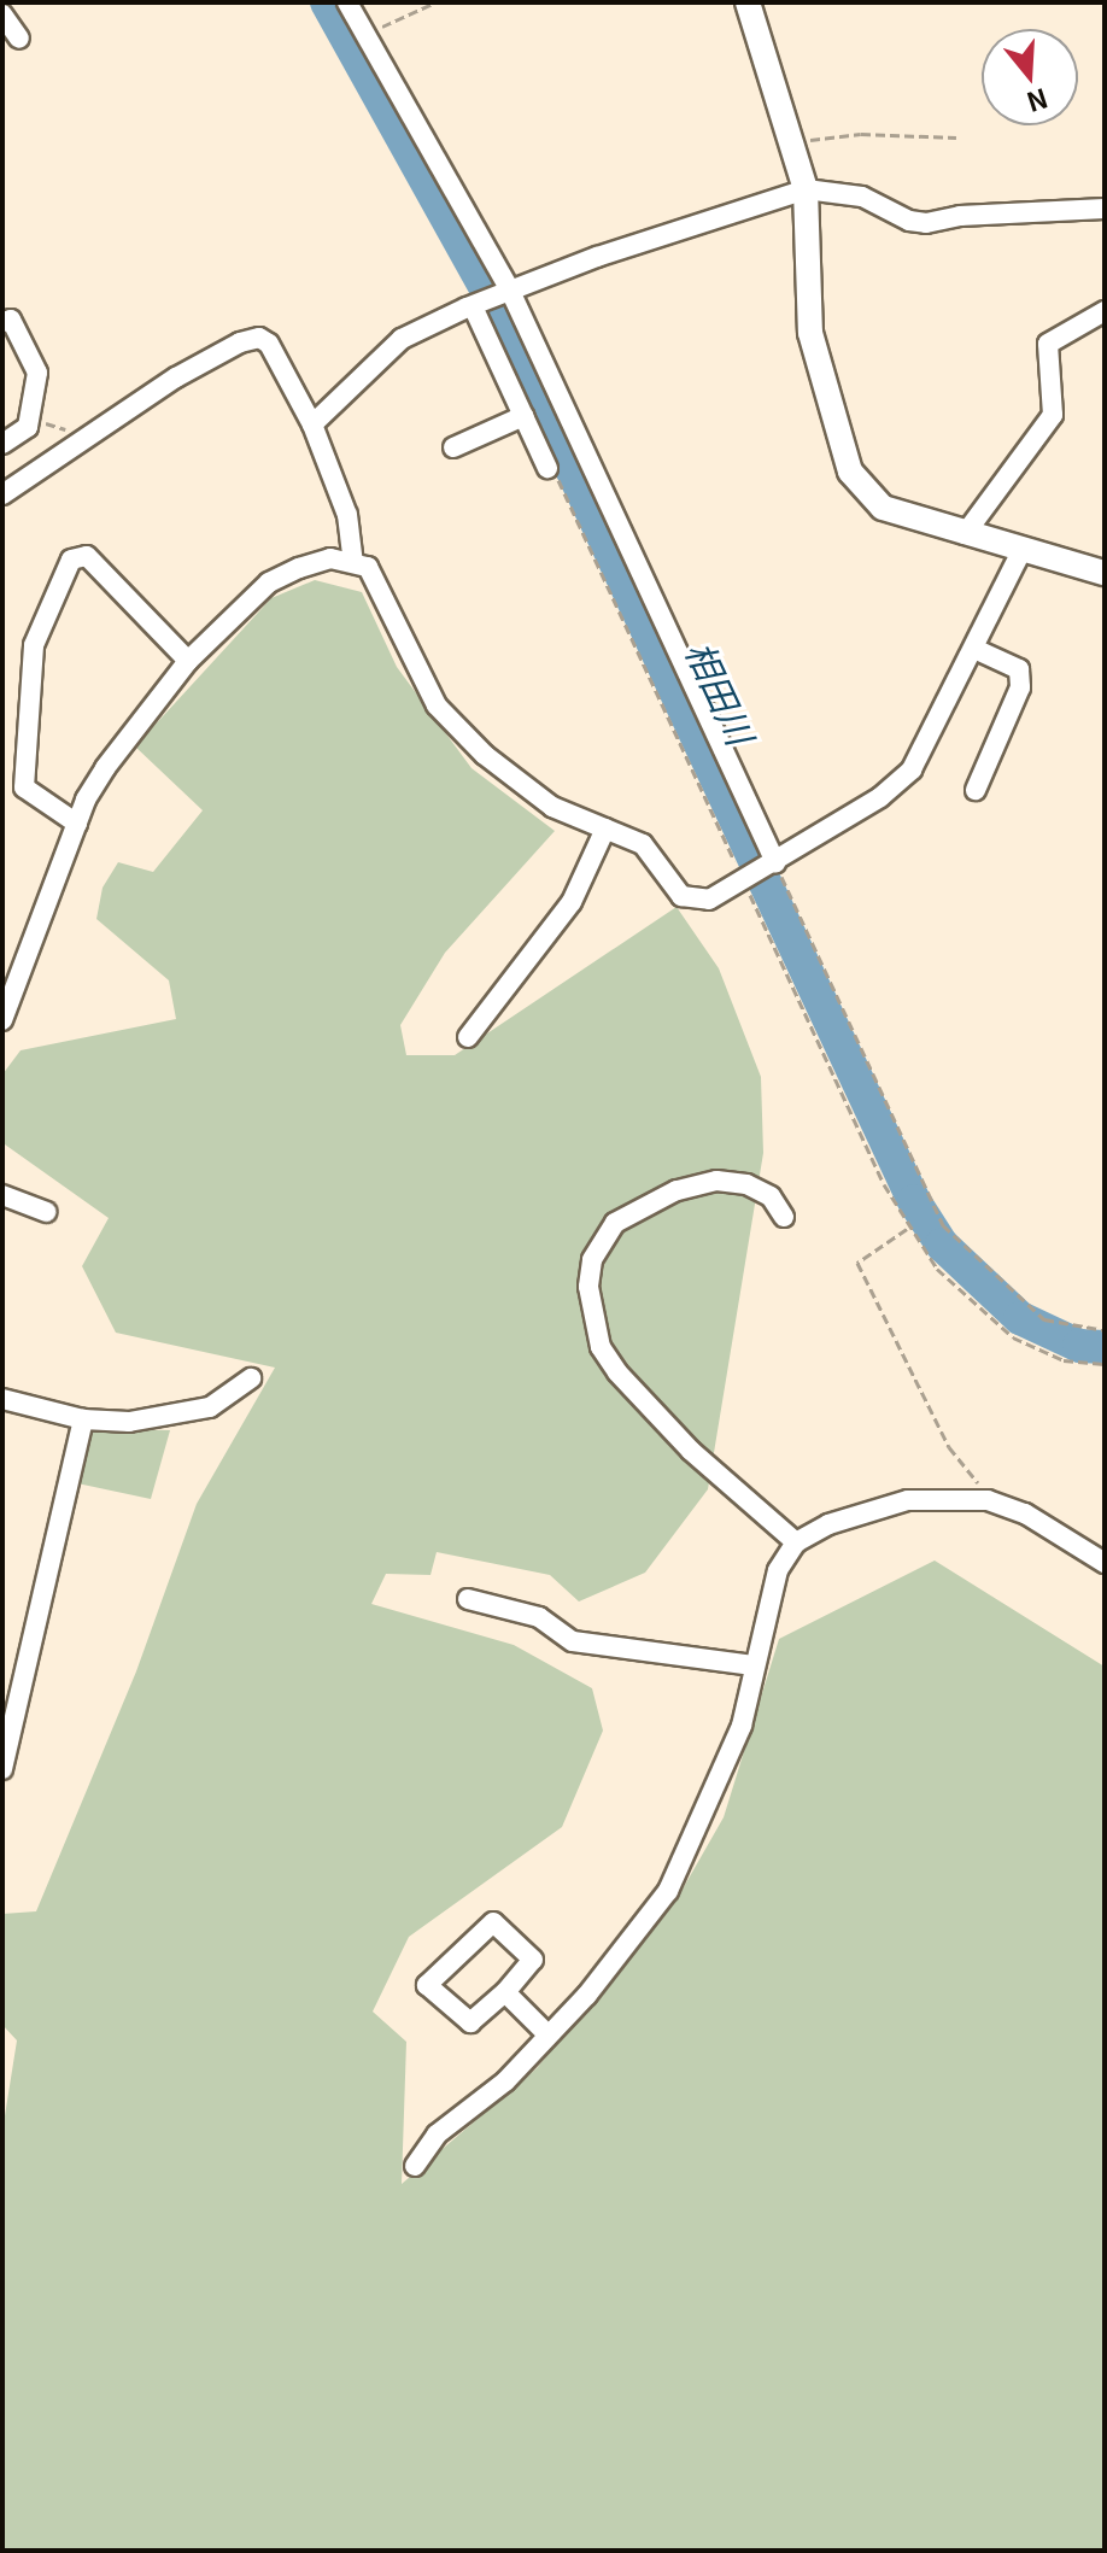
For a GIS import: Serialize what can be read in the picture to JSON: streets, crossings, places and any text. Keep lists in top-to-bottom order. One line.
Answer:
{"water":["相田川"],"north":"bottom"}
